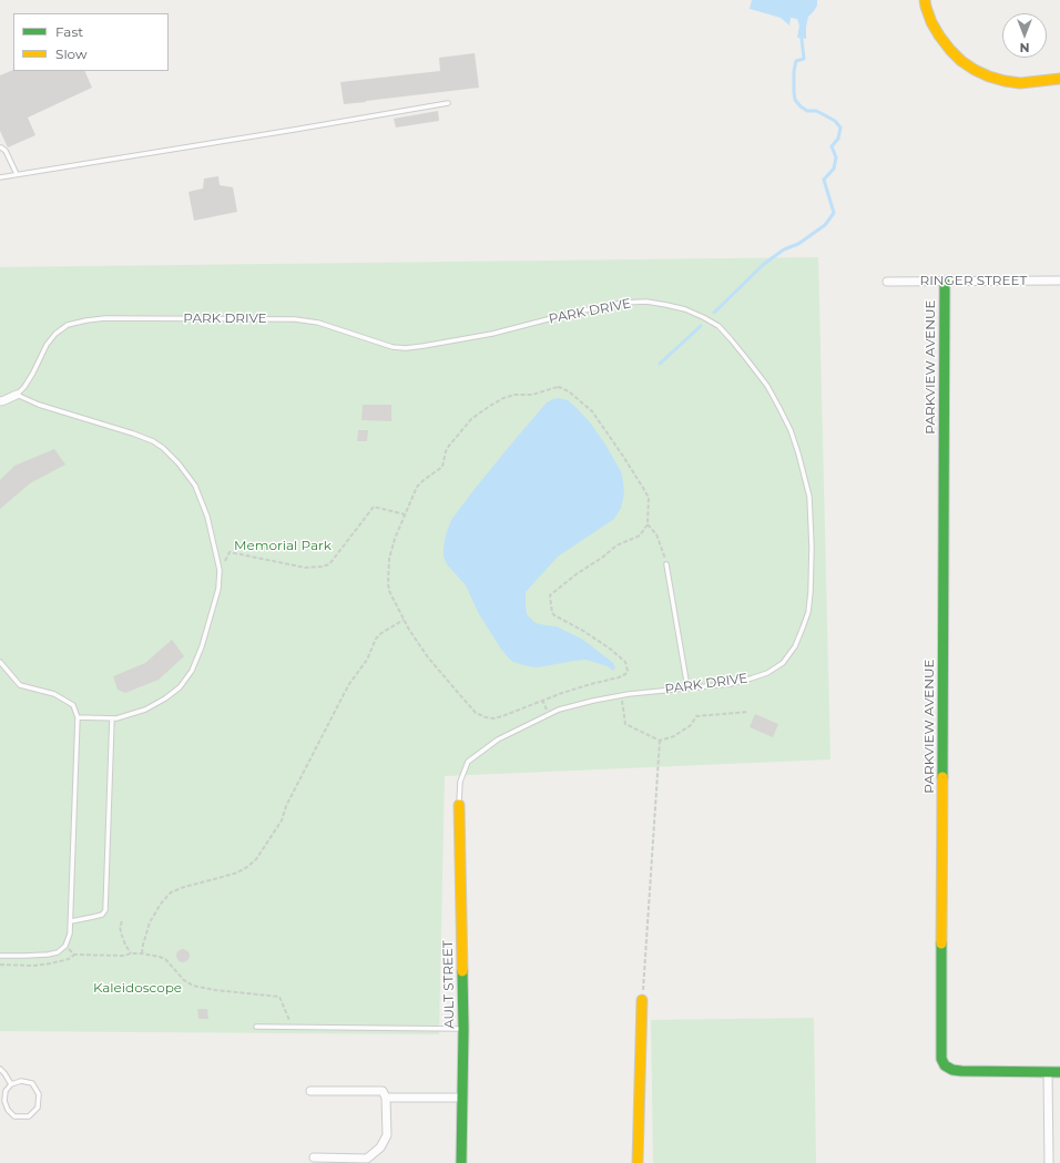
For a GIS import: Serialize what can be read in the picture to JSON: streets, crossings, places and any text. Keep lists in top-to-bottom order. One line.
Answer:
{"streets":{"street":["RINGER STREET","PARKVIEW AVENUE","AULT STREET"],"lane":["PARK DRIVE"]},"crossings":[["RINGER STREET","PARKVIEW AVENUE"],["PARK DRIVE","AULT STREET"]],"parks":["Memorial Park","Kaleidoscope"],"legend":["Fast","Slow"],"north":"bottom"}
